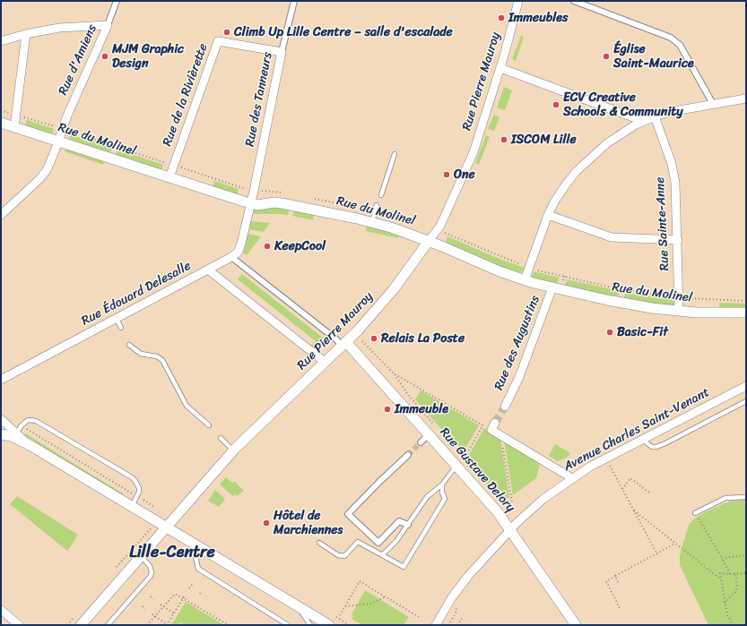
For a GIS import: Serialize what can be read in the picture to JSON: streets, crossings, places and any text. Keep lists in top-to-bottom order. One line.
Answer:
{"streets":{"street":["Rue d'Amiens","Rue Pierre Mauroy","Rue de la Rivièrette","Rue des Tanneurs","Rue du Molinel","Rue Sainte-Anne","Rue Édouard Delesalle","Rue des Augustins","Avenue Charles Saint-Venant","Rue Gustave Delory"]},"crossings":[["Rue d'Amiens","Rue du Molinel"],["Rue Pierre Mauroy","Rue du Molinel"],["Rue Pierre Mauroy","Rue Gustave Delory"],["Rue de la Rivièrette","Rue des Tanneurs"],["Rue de la Rivièrette","Rue du Molinel"],["Rue des Tanneurs","Rue du Molinel"],["Rue des Tanneurs","Rue Édouard Delesalle"],["Rue du Molinel","Rue Sainte-Anne"],["Rue du Molinel","Rue Édouard Delesalle"],["Rue du Molinel","Rue des Augustins"],["Rue Édouard Delesalle","Rue Gustave Delory"],["Avenue Charles Saint-Venant","Rue Gustave Delory"]],"districts":["Lille-Centre"],"places":["Immeubles","Climb Up Lille Centre – salle d'escalade","MJM Graphic Design","Église Saint-Maurice","ECV Creative Schools & Community","ISCOM Lille","One","KeepCool","Basic-Fit","Relais La Poste","Immeuble","Hôtel de Marchiennes"]}
